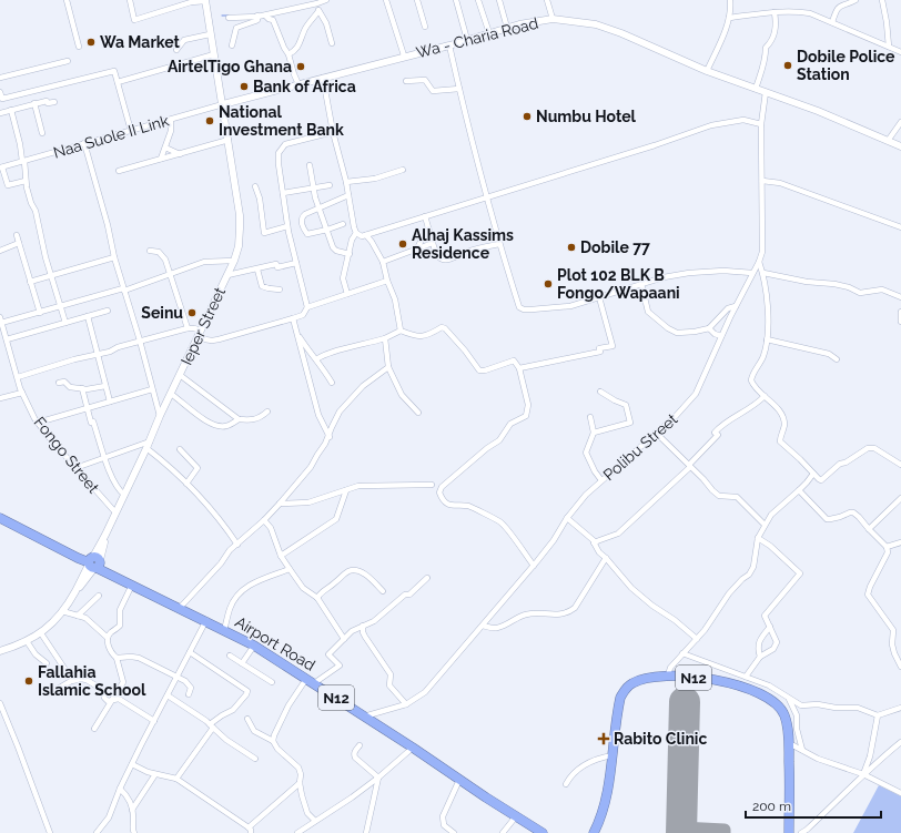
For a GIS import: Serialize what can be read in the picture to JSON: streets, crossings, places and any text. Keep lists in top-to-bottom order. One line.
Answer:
{"streets":{"highway":["Airport Road","N12"],"street":["Wa - Charia Road","Naa Suole II Link","Ieper Street","Polibu Street","Fongo Street"]},"crossings":[["Wa - Charia Road","Naa Suole II Link"],["Wa - Charia Road","Ieper Street"],["Wa - Charia Road","Polibu Street"],["Naa Suole II Link","Ieper Street"],["Ieper Street","Fongo Street"],["Ieper Street","Airport Road"],["Ieper Street","N12"],["Polibu Street","Airport Road"],["Airport Road","N12"]],"places":{"other":["Wa Market","Dobile Police Station","AirtelTigo Ghana","Bank of Africa","Numbu Hotel","National Investment Bank","Alhaj Kassims Residence","Dobile 77","Plot 102 BLK B Fongo/Wapaani","Seinu","Fallahia Islamic School"],"health":["Rabito Clinic"]},"scale_bar":"200 m"}
